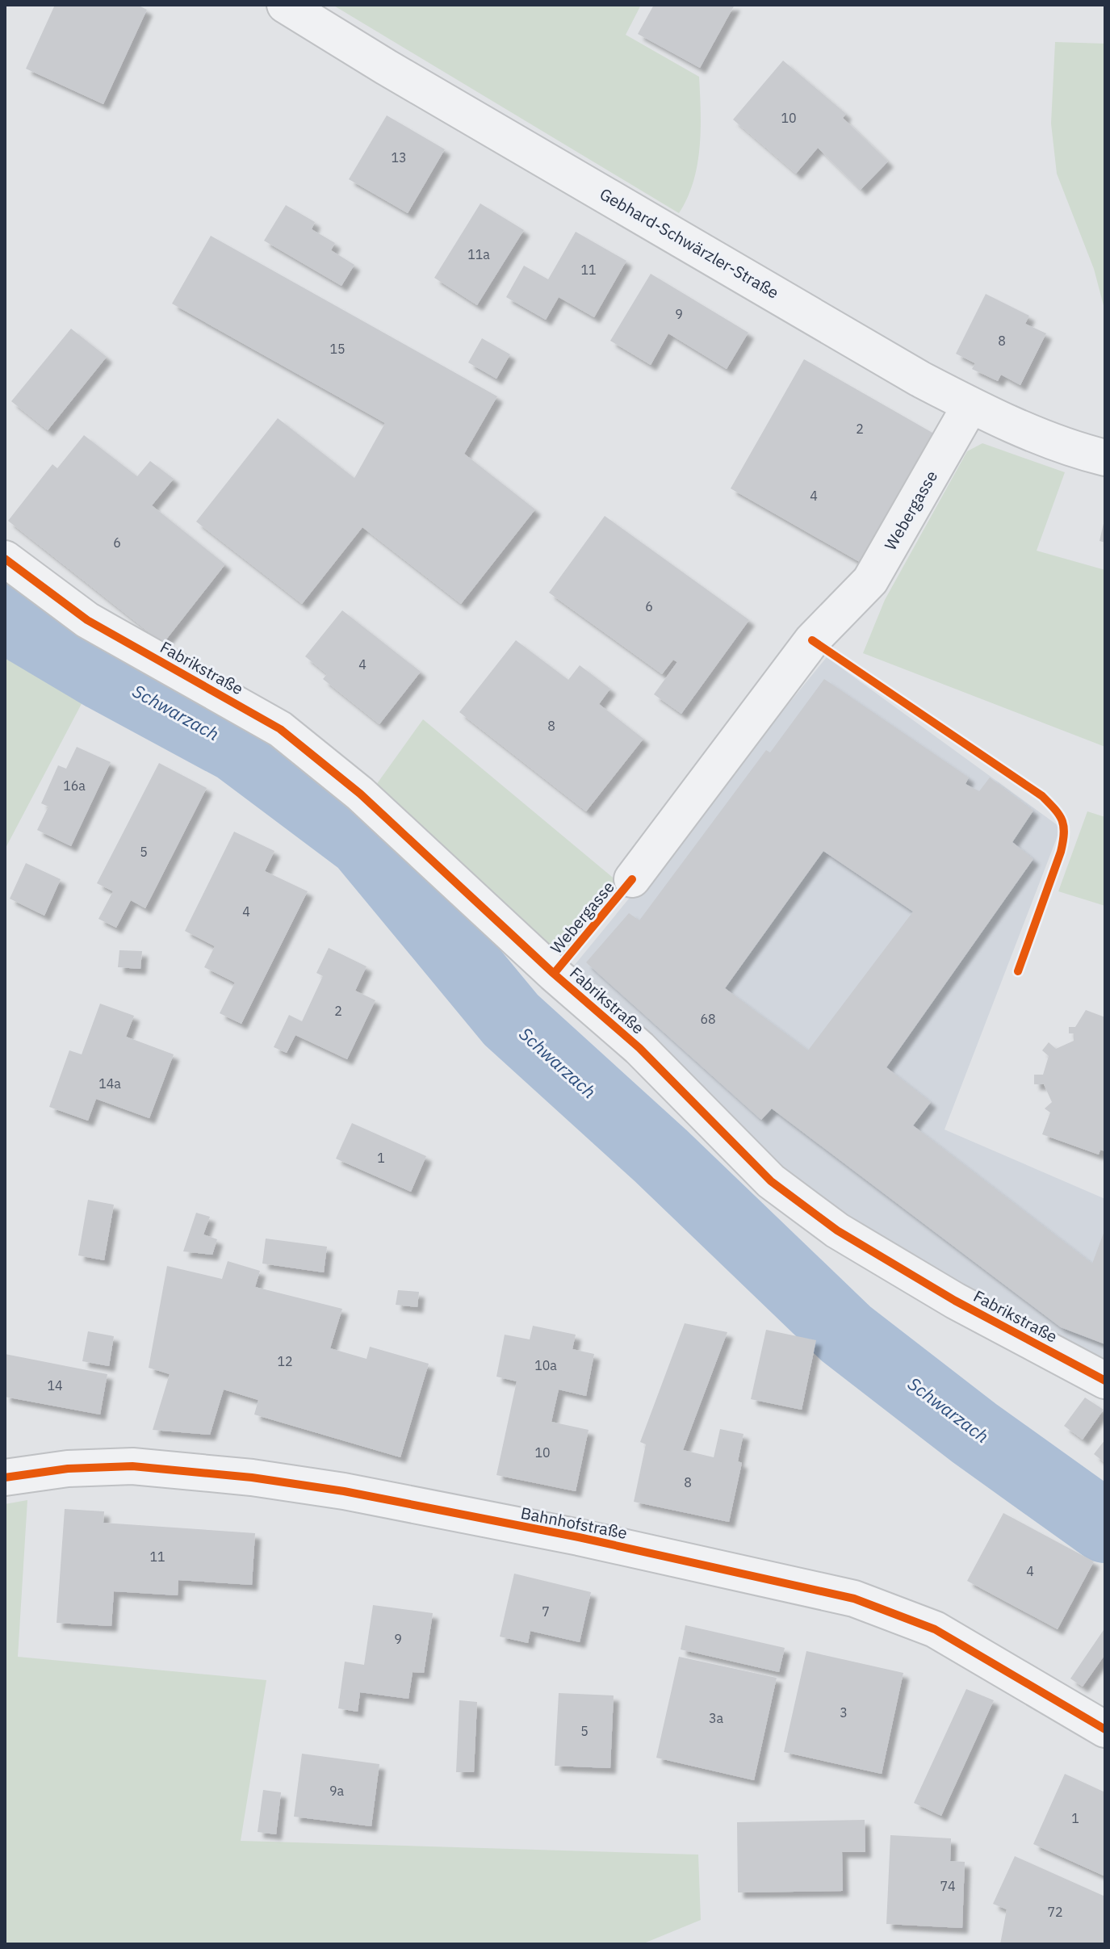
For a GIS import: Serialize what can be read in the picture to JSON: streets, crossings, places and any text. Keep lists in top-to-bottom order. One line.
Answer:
{"streets":{"street":["Gebhard-Schwärzler-Straße","Webergasse","Fabrikstraße","Bahnhofstraße"]},"crossings":[["Gebhard-Schwärzler-Straße","Webergasse"]],"water":["Schwarzach"],"house_numbers":["10","13","11a","11","9","8","15","2","4","6","6","4","8","16a","5","4","2","68","14a","1","12","10a","14","10","8","11","4","7","9","3","3a","5","9a","1","74","72"]}
